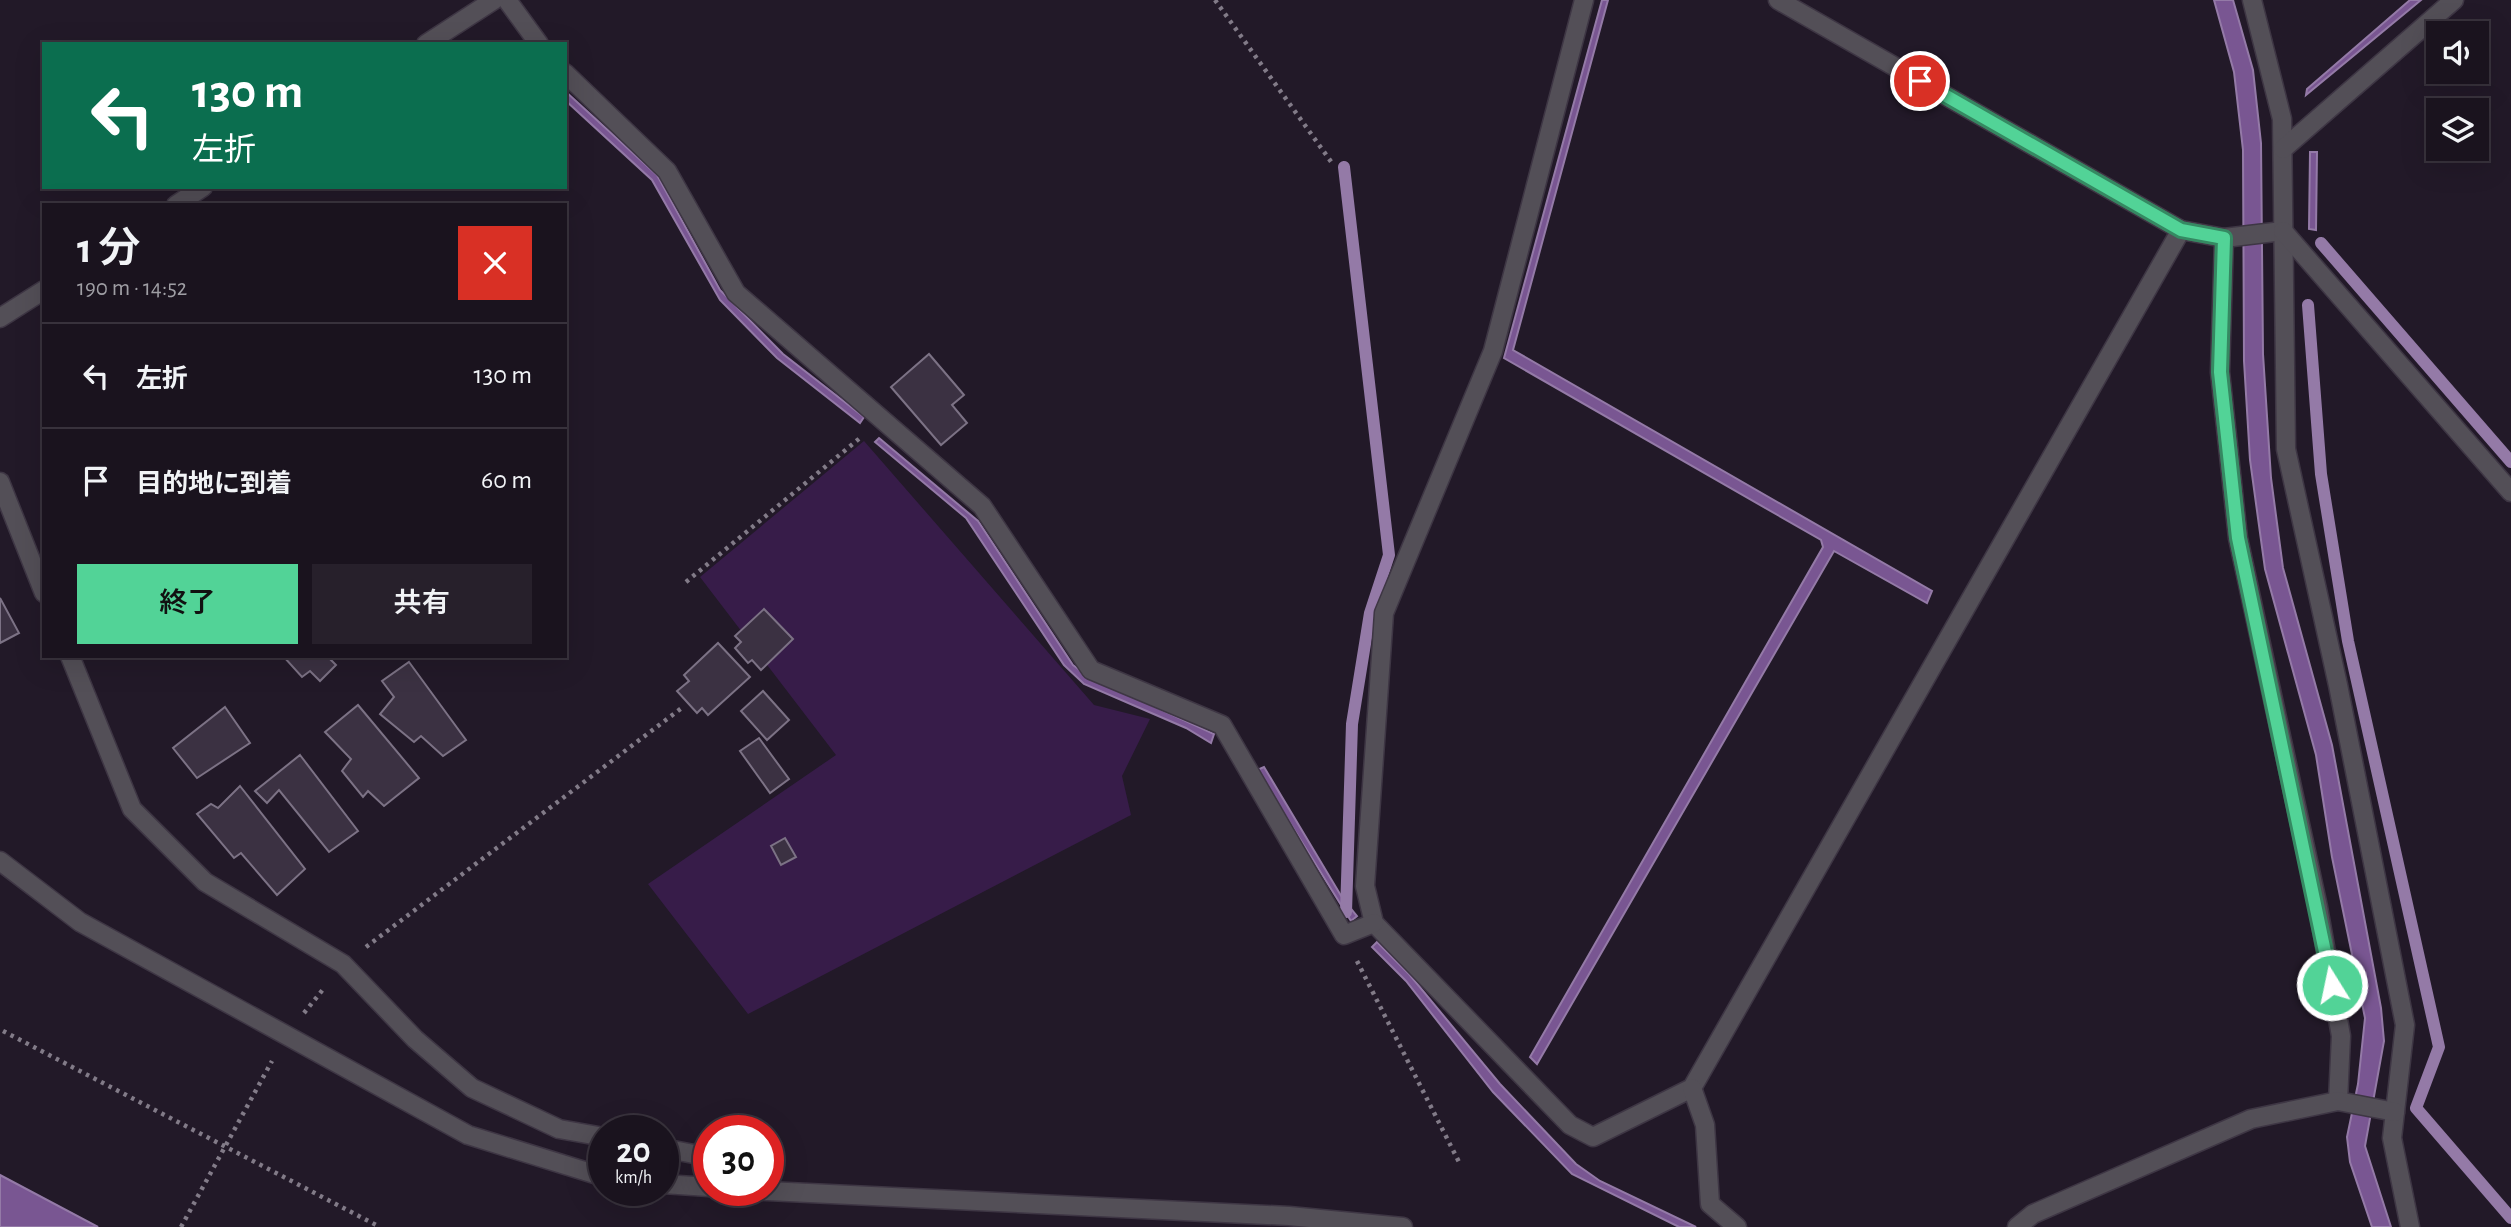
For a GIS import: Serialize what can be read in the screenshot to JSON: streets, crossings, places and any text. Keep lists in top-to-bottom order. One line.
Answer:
{"page":{"turn":["130 m","左折"],"heading":["1 分","190 m · 14:52"],"list":[{"name":"左折","value":"130 m"},{"name":"目的地に到着","value":"60 m"}],"buttons":["終了","共有"],"speed":"20 km/h","limit":"30"}}
